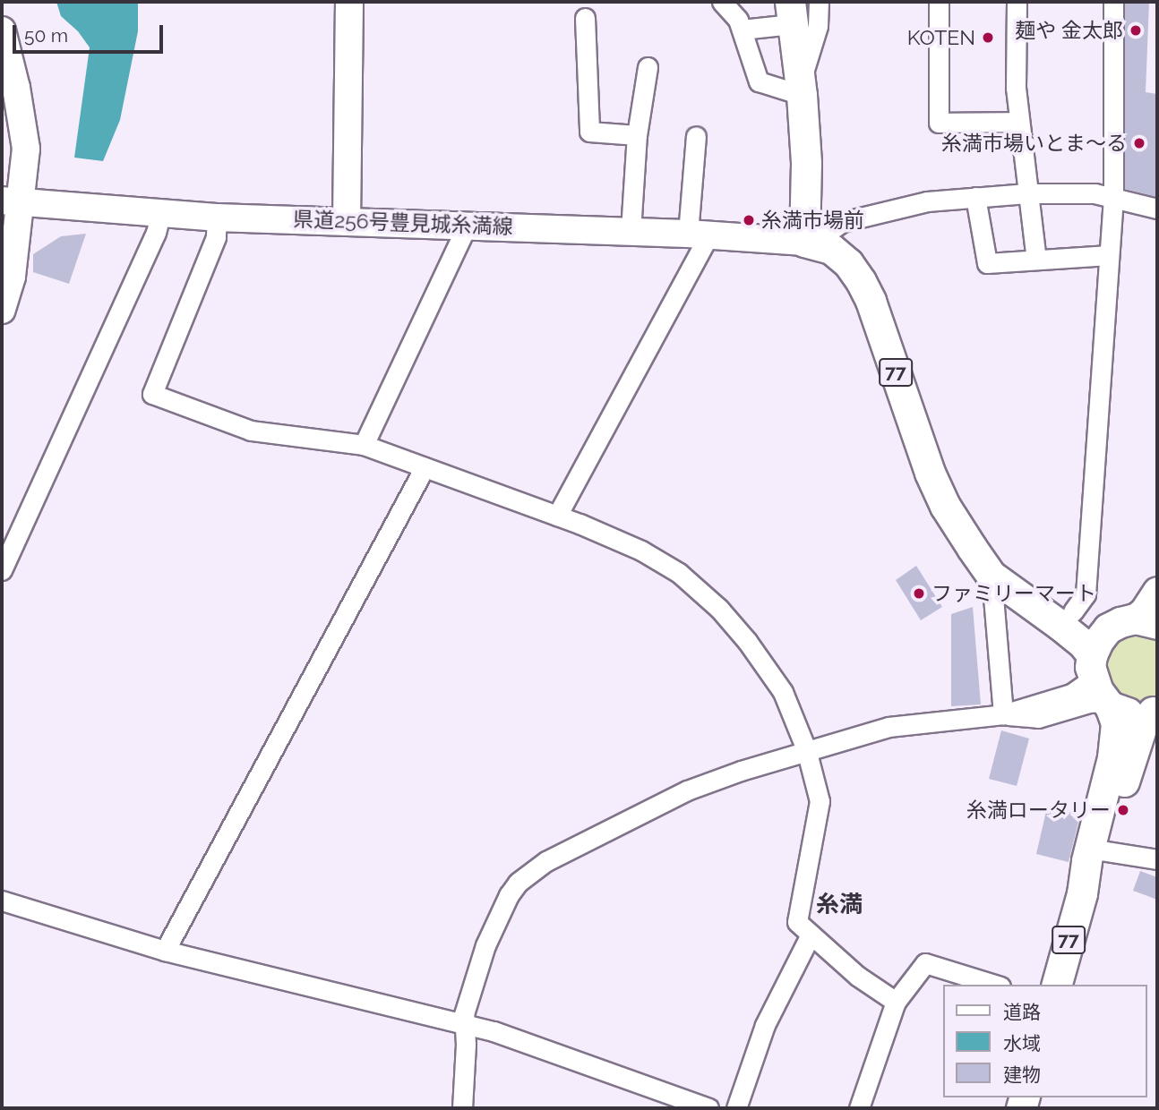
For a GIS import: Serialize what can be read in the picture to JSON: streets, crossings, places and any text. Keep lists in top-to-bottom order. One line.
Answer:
{"streets":{"main road":["県道256号豊見城糸満線","77"]},"crossings":[["県道256号豊見城糸満線","77"]],"districts":["糸満"],"places":["麺や 金太郎","KOTEN","糸満市場いとま～る","糸満市場前","ファミリーマート","糸満ロータリー"],"legend":["道路","水域","建物"],"scale_bar":"50 m"}
